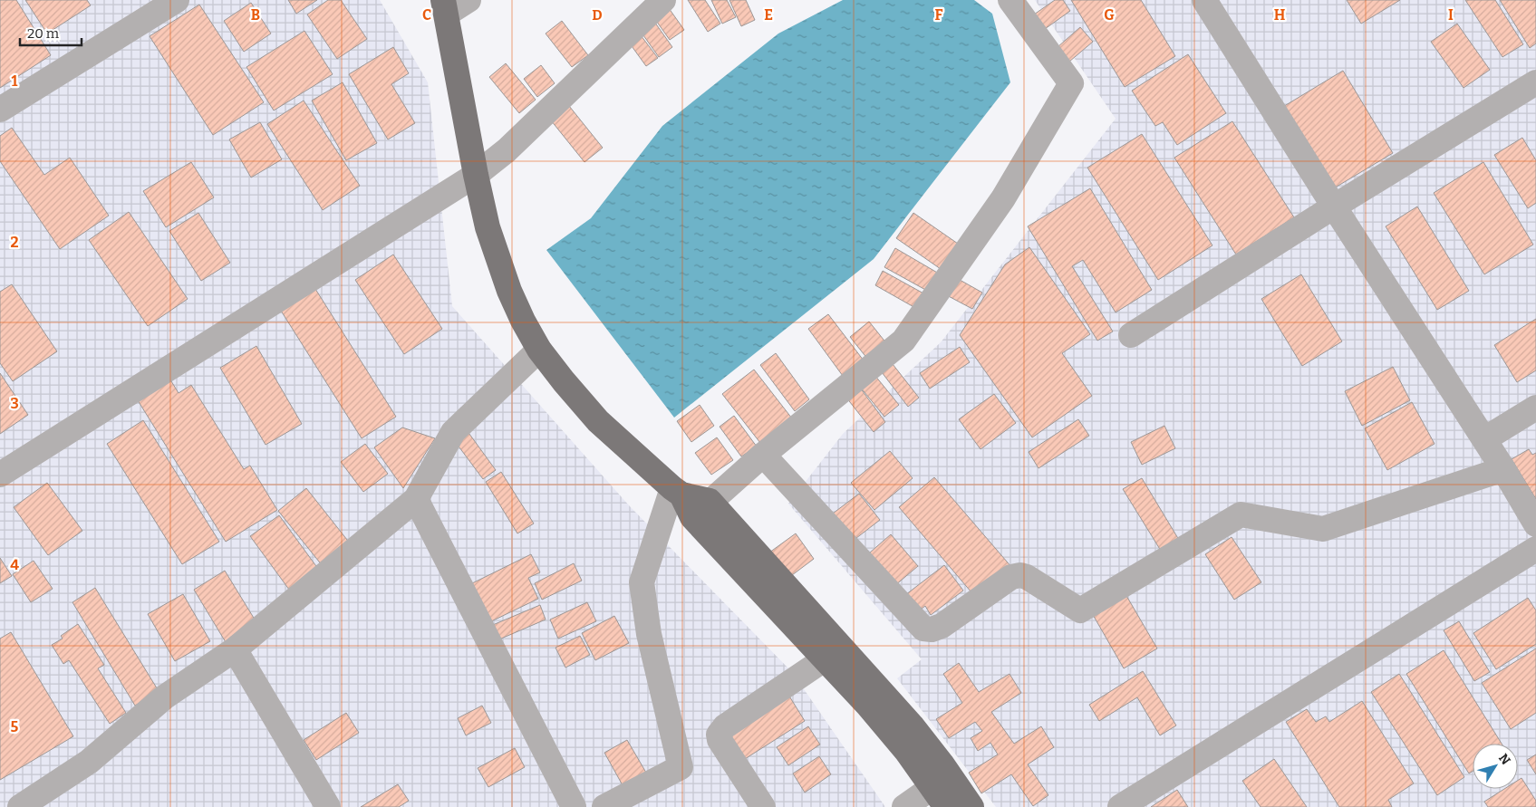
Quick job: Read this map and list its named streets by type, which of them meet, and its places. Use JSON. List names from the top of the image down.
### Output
{
  "scale_bar": "20 m",
  "north": "top right",
  "grid": {
    "columns": [
      "B",
      "C",
      "D",
      "E",
      "F",
      "G",
      "H",
      "I"
    ],
    "rows": [
      "1",
      "2",
      "3",
      "4",
      "5"
    ]
  }
}
